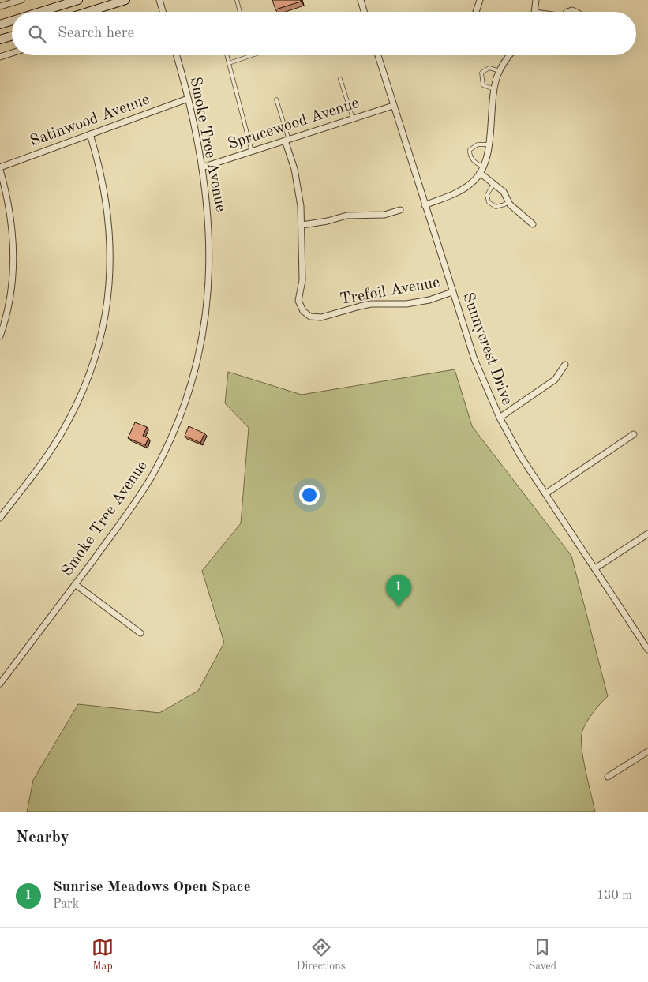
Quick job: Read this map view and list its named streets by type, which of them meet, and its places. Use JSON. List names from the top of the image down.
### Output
{
  "streets": {
    "street": [
      "Satinwood Avenue",
      "Sprucewood Avenue",
      "Smoke Tree Avenue",
      "Trefoil Avenue",
      "Sunnycrest Drive"
    ]
  },
  "crossings": [
    ["Satinwood Avenue", "Smoke Tree Avenue"],
    ["Sprucewood Avenue", "Smoke Tree Avenue"],
    ["Sprucewood Avenue", "Sunnycrest Drive"],
    ["Trefoil Avenue", "Sunnycrest Drive"]
  ],
  "page": {
    "search": "Search here",
    "pins": "1",
    "heading": "Nearby",
    "list": [
      {
        "mark": "1",
        "name": "Sunrise Meadows Open Space",
        "note": "Park",
        "value": "130 m"
      }
    ],
    "nav": ["Map", "Directions", "Saved"]
  }
}
